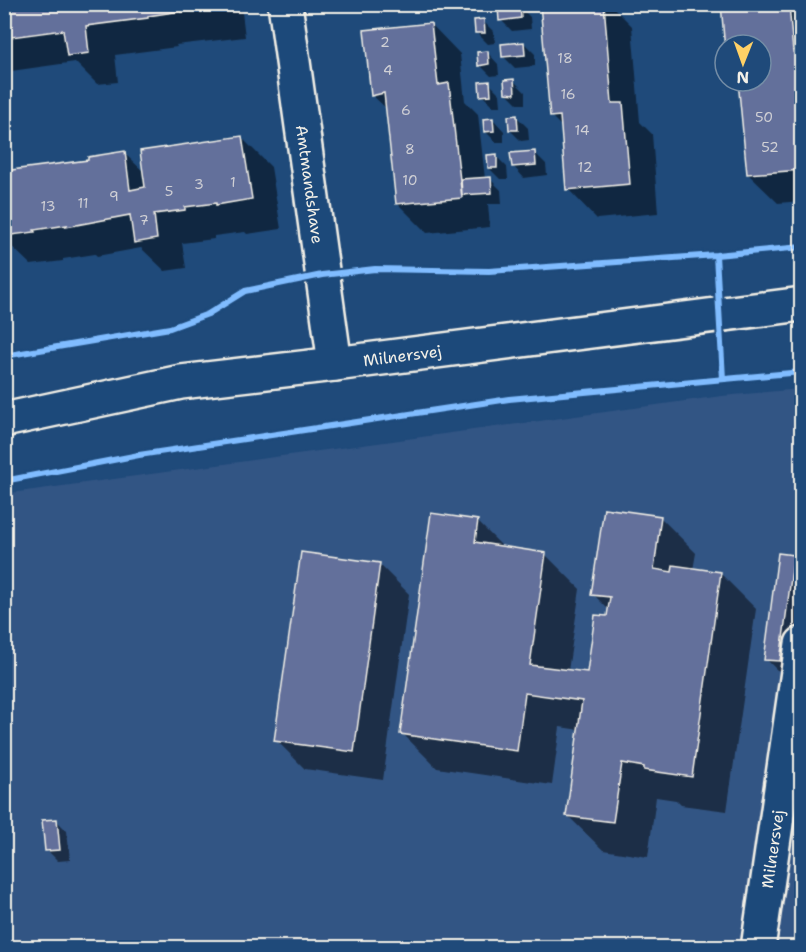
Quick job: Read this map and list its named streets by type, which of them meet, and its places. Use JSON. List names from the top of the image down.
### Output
{
  "streets": {
    "street": ["Amtmandshave", "Milnersvej"]
  },
  "crossings": [
    ["Amtmandshave", "Milnersvej"]
  ],
  "house_numbers": [
    "2",
    "18",
    "4",
    "16",
    "6",
    "50",
    "14",
    "52",
    "8",
    "12",
    "10",
    "1",
    "3",
    "5",
    "9",
    "11",
    "13",
    "7"
  ],
  "north": "bottom"
}
